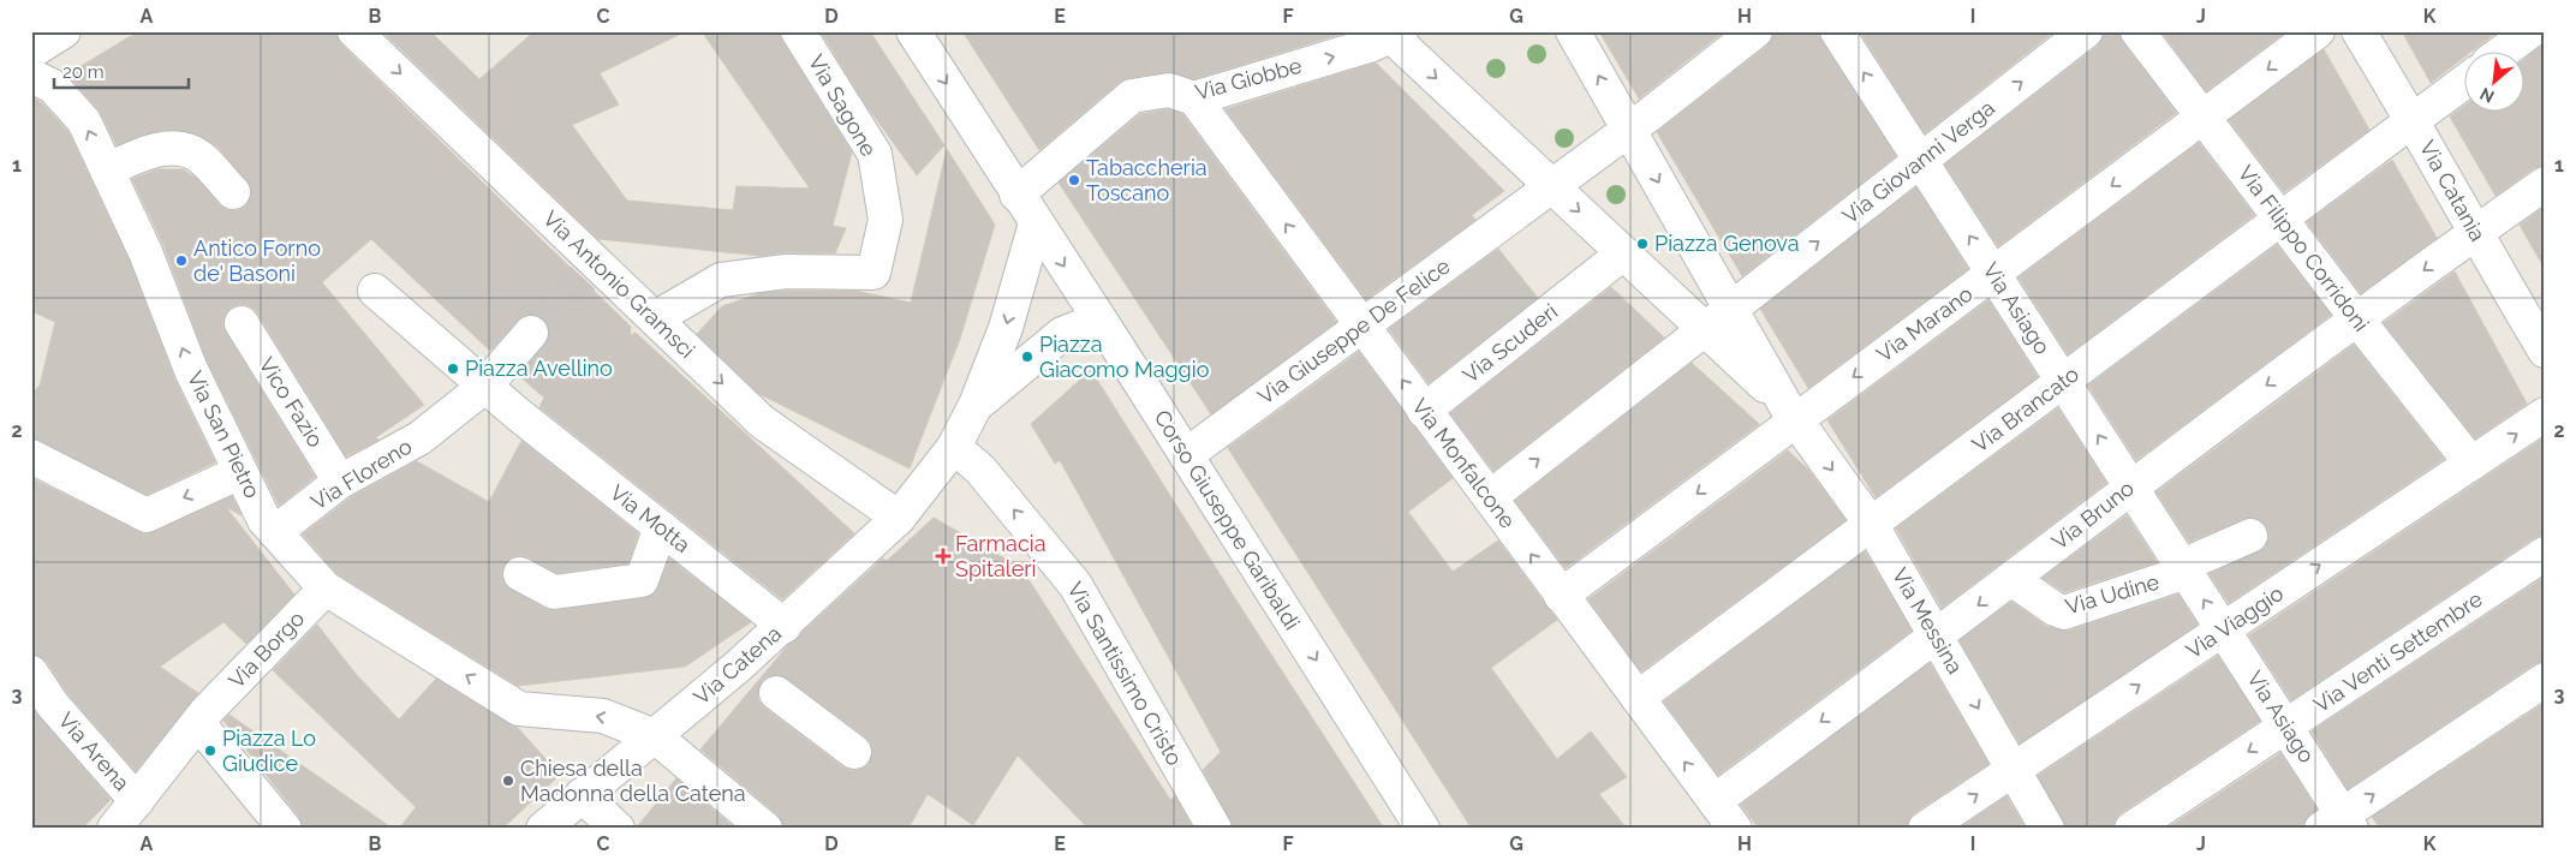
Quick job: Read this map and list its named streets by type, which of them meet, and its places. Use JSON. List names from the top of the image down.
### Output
{
  "streets": {
    "street": [
      "Via Giobbe",
      "Via Sagone",
      "Via Giovanni Verga",
      "Via Catania",
      "Via Filippo Corridoni",
      "Via Antonio Gramsci",
      "Via Asiago",
      "Via Marano",
      "Via Giuseppe De Felice",
      "Via Scuderi",
      "Vico Fazio",
      "Via Brancato",
      "Via San Pietro",
      "Via Monfalcone",
      "Via Floreno",
      "Via Bruno",
      "Via Motta",
      "Corso Giuseppe Garibaldi",
      "Via Udine",
      "Via Messina",
      "Via Viaggio",
      "Via Borgo",
      "Via Venti Settembre",
      "Via Catena",
      "Via Santissimo Cristo",
      "Via Arena"
    ]
  },
  "crossings": [
    ["Via Giobbe", "Via Monfalcone"],
    ["Via Giobbe", "Corso Giuseppe Garibaldi"],
    ["Via Sagone", "Via Antonio Gramsci"],
    ["Via Giovanni Verga", "Via Asiago"],
    ["Via Giovanni Verga", "Via Monfalcone"],
    ["Via Catania", "Via Brancato"],
    ["Via Catania", "Via Bruno"],
    ["Via Filippo Corridoni", "Via Marano"],
    ["Via Filippo Corridoni", "Via Brancato"],
    ["Via Filippo Corridoni", "Via Bruno"],
    ["Via Filippo Corridoni", "Via Viaggio"],
    ["Via Antonio Gramsci", "Via Catena"],
    ["Via Asiago", "Via Marano"],
    ["Via Asiago", "Via Brancato"],
    ["Via Asiago", "Via Bruno"],
    ["Via Asiago", "Via Udine"],
    ["Via Asiago", "Via Viaggio"],
    ["Via Asiago", "Via Venti Settembre"],
    ["Via Marano", "Via Monfalcone"],
    ["Via Marano", "Via Messina"],
    ["Via Giuseppe De Felice", "Via Monfalcone"],
    ["Via Giuseppe De Felice", "Corso Giuseppe Garibaldi"],
    ["Via Scuderi", "Via Monfalcone"],
    ["Vico Fazio", "Via Floreno"],
    ["Via Brancato", "Via Monfalcone"],
    ["Via Brancato", "Via Messina"],
    ["Via San Pietro", "Via Floreno"],
    ["Via San Pietro", "Via Borgo"],
    ["Via San Pietro", "Via Catena"],
    ["Via Monfalcone", "Via Bruno"],
    ["Via Floreno", "Via Motta"],
    ["Via Bruno", "Via Udine"],
    ["Via Bruno", "Via Messina"],
    ["Via Motta", "Via Catena"],
    ["Corso Giuseppe Garibaldi", "Via Catena"],
    ["Via Messina", "Via Viaggio"],
    ["Via Borgo", "Via Arena"],
    ["Via Catena", "Via Santissimo Cristo"]
  ],
  "one_way": [
    "Via Giobbe",
    "Via Giovanni Verga",
    "Via Antonio Gramsci",
    "Via Marano",
    "Via San Pietro",
    "Via Bruno",
    "Corso Giuseppe Garibaldi",
    "Via Messina",
    "Via Venti Settembre",
    "Via Santissimo Cristo"
  ],
  "places": {
    "other": [
      "Tabaccheria Toscano",
      "Piazza Genova",
      "Antico Forno de' Basoni",
      "Piazza Giacomo Maggio",
      "Piazza Avellino",
      "Piazza Lo Giudice",
      "Chiesa della Madonna della Catena"
    ],
    "health": ["Farmacia Spitaleri"]
  },
  "scale_bar": "20 m",
  "north": "bottom left",
  "grid": {
    "columns": [
      "A",
      "B",
      "C",
      "D",
      "E",
      "F",
      "G",
      "H",
      "I",
      "J",
      "K"
    ],
    "rows": ["1", "2", "3"]
  }
}
